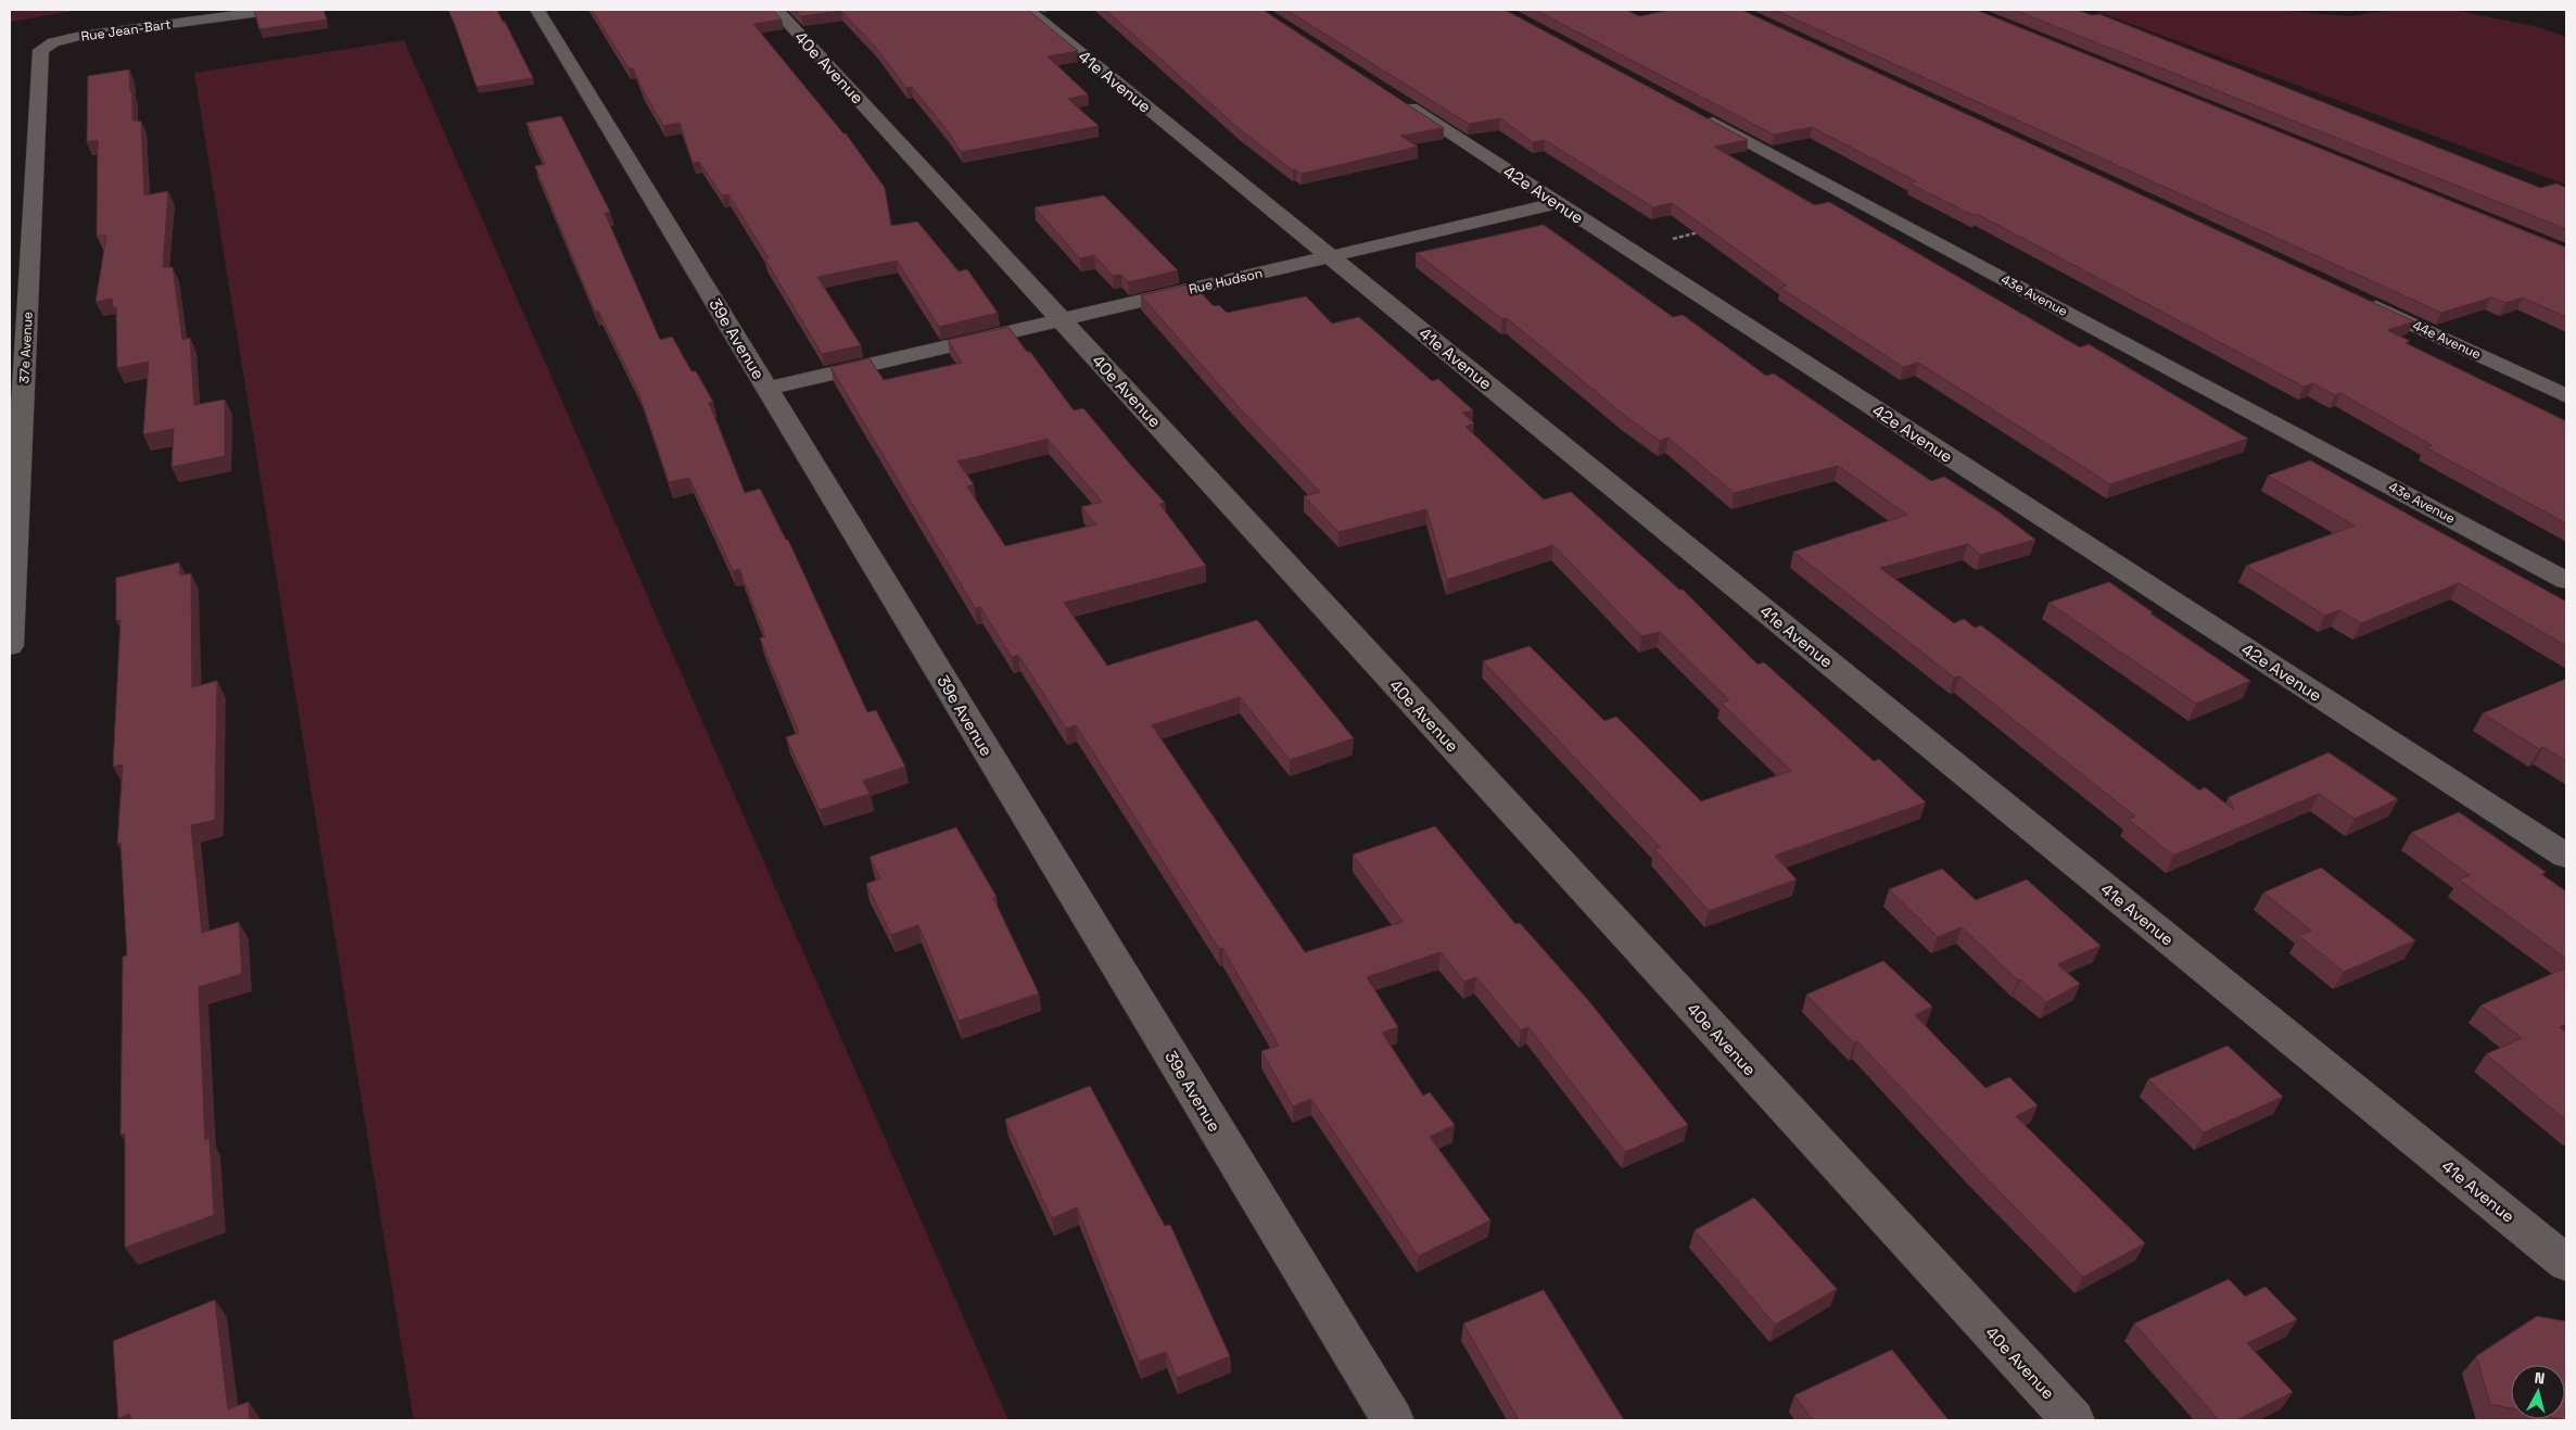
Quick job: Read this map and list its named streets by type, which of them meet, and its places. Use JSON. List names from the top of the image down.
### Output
{
  "streets": {
    "street": [
      "Rue Jean-Bart",
      "40e Avenue",
      "41e Avenue",
      "42e Avenue",
      "Rue Hudson",
      "43e Avenue",
      "39e Avenue",
      "44e Avenue",
      "37e Avenue"
    ]
  },
  "crossings": [
    ["Rue Jean-Bart", "37e Avenue"],
    ["40e Avenue", "Rue Hudson"],
    ["41e Avenue", "Rue Hudson"],
    ["42e Avenue", "Rue Hudson"],
    ["Rue Hudson", "39e Avenue"]
  ],
  "north": "top"
}
